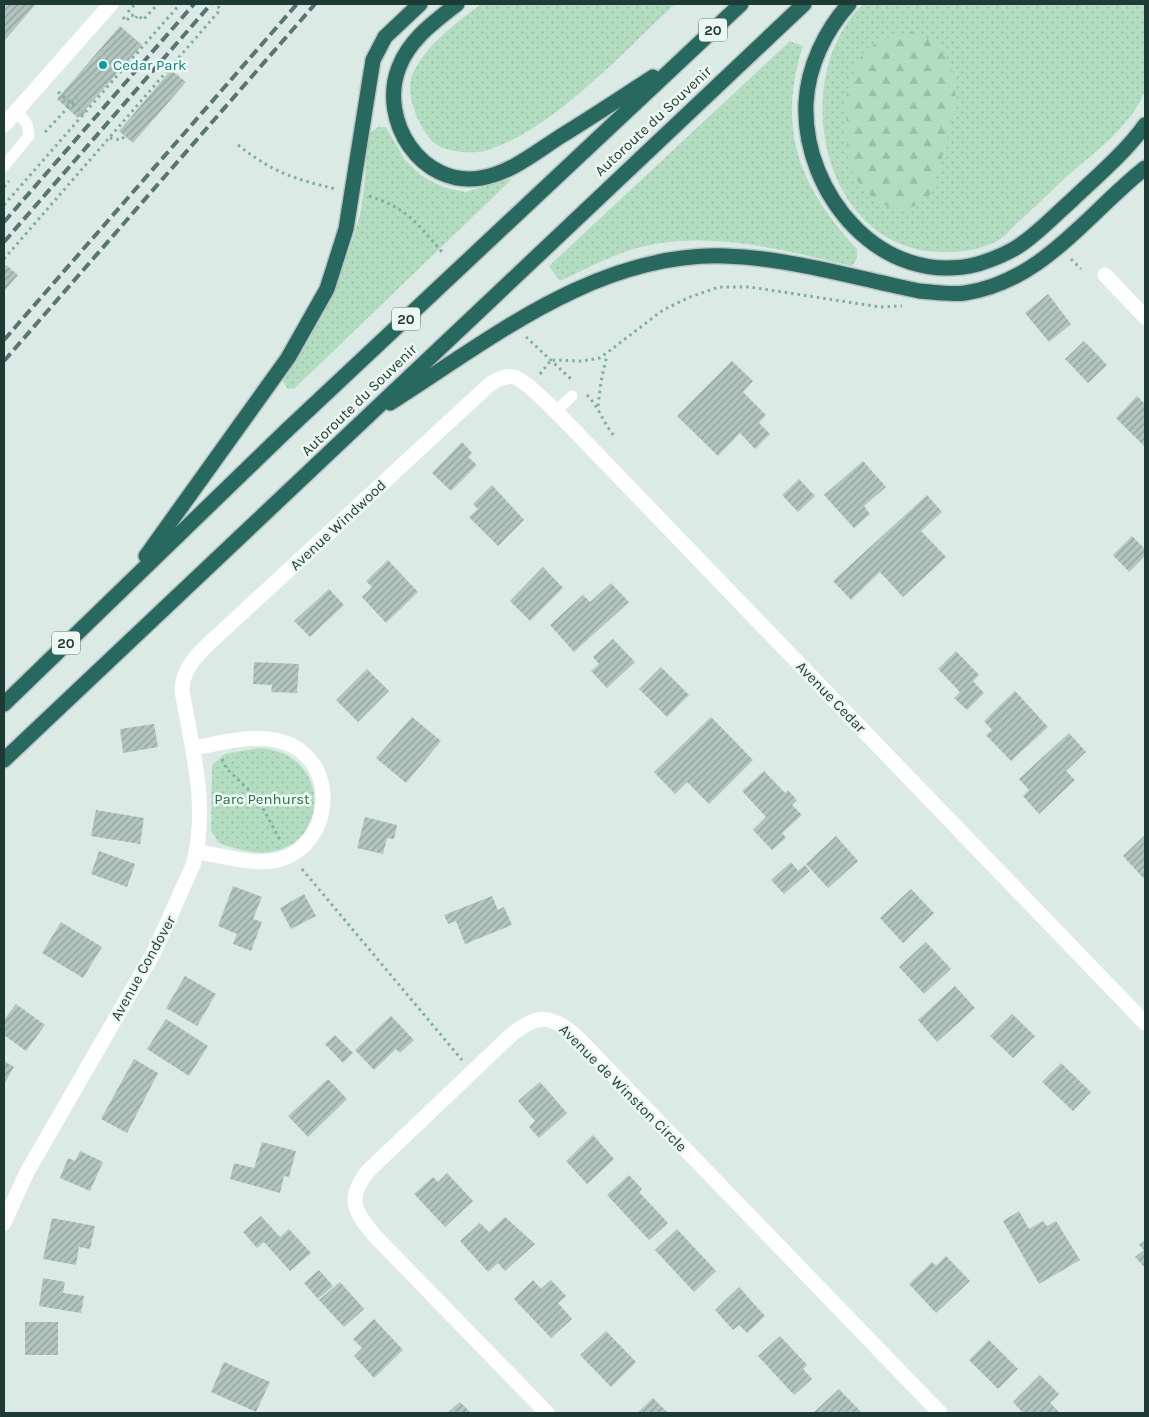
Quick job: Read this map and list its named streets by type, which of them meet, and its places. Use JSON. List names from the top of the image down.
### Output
{
  "streets": {
    "highway": ["20", "Autoroute du Souvenir"],
    "street": [
      "Avenue Windwood",
      "Avenue Cedar",
      "Avenue Condover",
      "Avenue de Winston Circle"
    ]
  },
  "crossings": [
    ["Avenue Windwood", "Avenue Cedar"],
    ["Avenue Windwood", "Avenue Condover"]
  ],
  "parks": ["Parc Penhurst"],
  "places": ["Cedar Park"]
}
